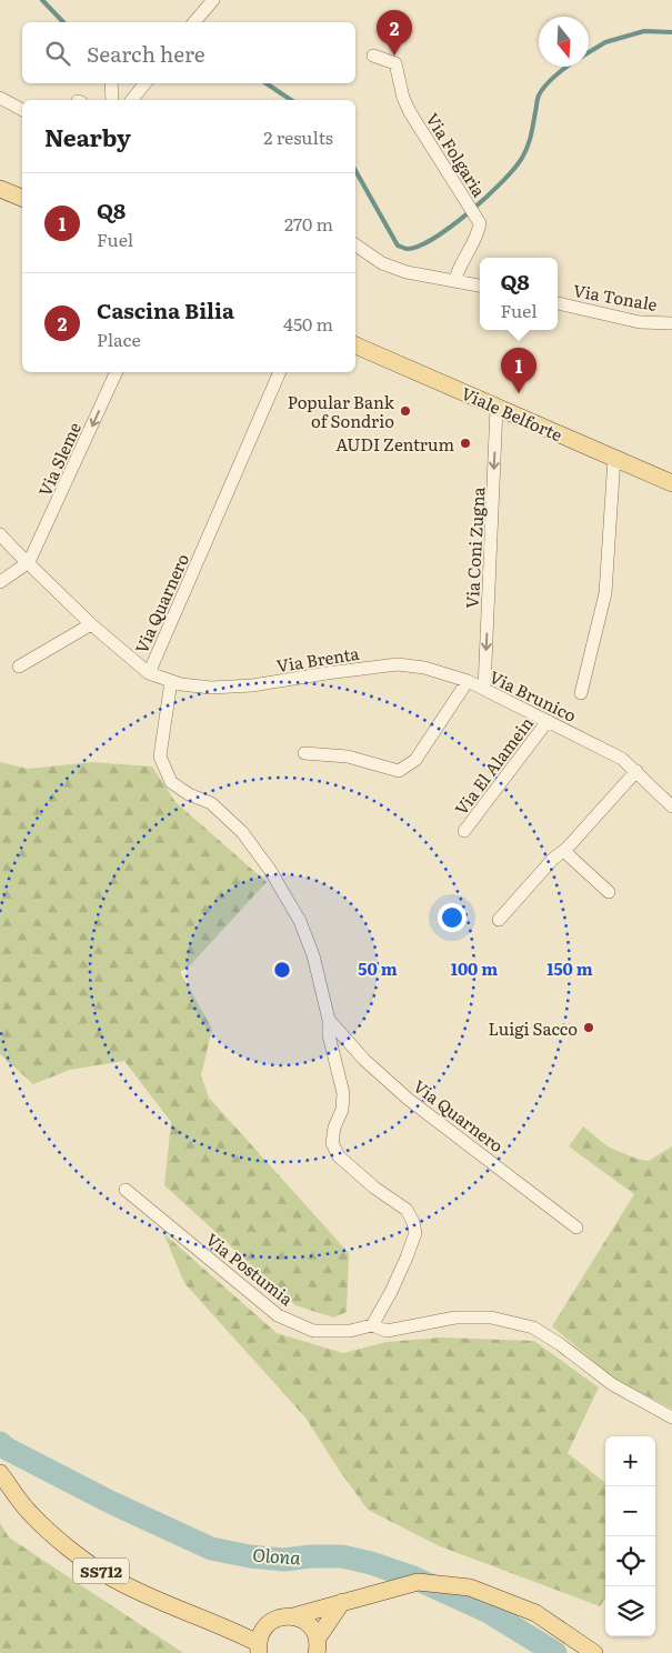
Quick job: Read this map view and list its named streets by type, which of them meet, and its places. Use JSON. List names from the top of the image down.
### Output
{
  "streets": {
    "main road": ["Viale Belforte", "SS712"],
    "street": [
      "Via Folgaria",
      "Via Tonale",
      "Via Sleme",
      "Via Coni Zugna",
      "Via Quarnero",
      "Via Brenta",
      "Via Brunico",
      "Via El Alamein",
      "Via Postumia"
    ]
  },
  "crossings": [
    ["Viale Belforte", "Via Coni Zugna"],
    ["Via Coni Zugna", "Via Brunico"],
    ["Via Quarnero", "Via Brenta"],
    ["Via Quarnero", "Via Postumia"],
    ["Via Brenta", "Via Brunico"],
    ["Via Brunico", "Via El Alamein"]
  ],
  "one_way": ["Via Sleme", "Via Coni Zugna"],
  "water": ["Olona"],
  "places": ["Popular Bank of Sondrio", "AUDI Zentrum", "Luigi Sacco"],
  "north": "bottom",
  "page": {
    "pins": ["2", "1"],
    "search": "Search here",
    "heading": ["Nearby", "2 results"],
    "list": [
      {
        "mark": "1",
        "name": "Q8",
        "note": "Fuel",
        "value": "270 m"
      },
      {
        "mark": "2",
        "name": "Cascina Bilia",
        "note": "Place",
        "value": "450 m"
      }
    ],
    "popup": ["Q8", "Fuel"],
    "map_buttons": ["+", "−"]
  },
  "rings": ["50 m", "100 m", "150 m"]
}
